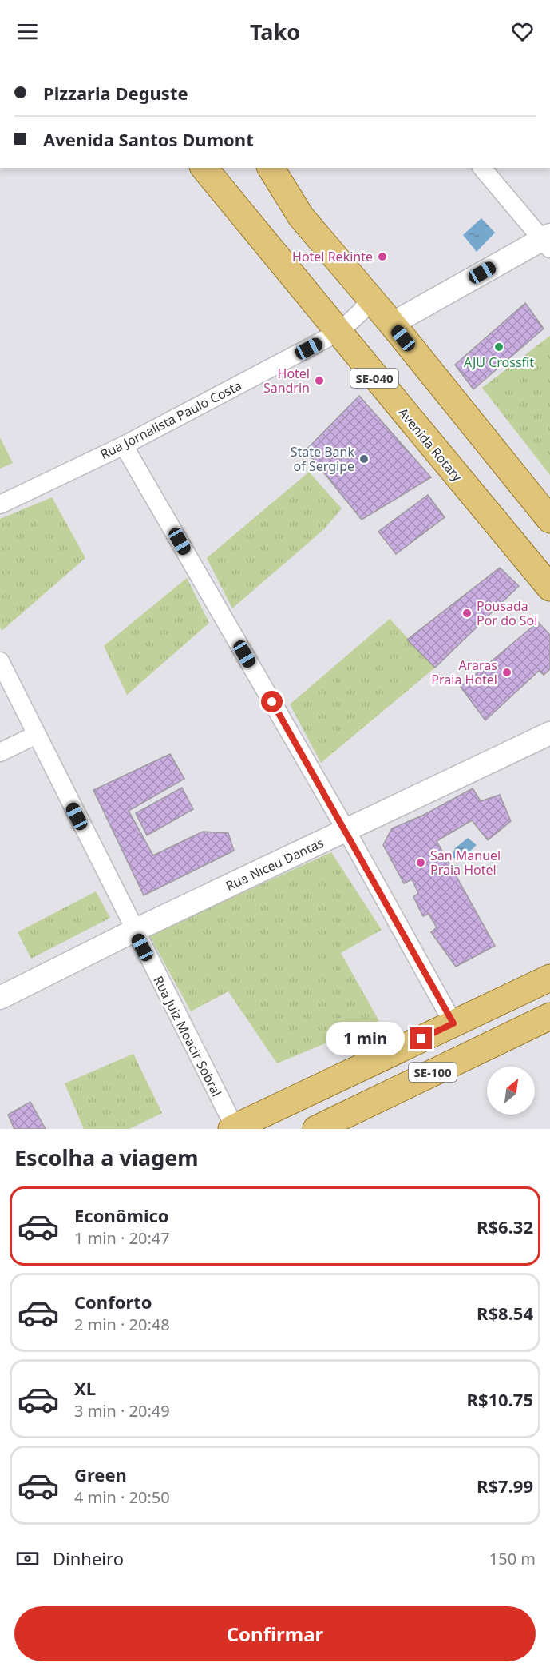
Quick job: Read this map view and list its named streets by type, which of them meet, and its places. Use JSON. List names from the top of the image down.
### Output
{
  "streets": {
    "main road": ["SE-040", "Avenida Rotary", "SE-100"],
    "street": ["Rua Jornalista Paulo Costa", "Rua Niceu Dantas", "Rua Juiz Moacir Sobral"]
  },
  "crossings": [
    ["Rua Jornalista Paulo Costa", "Avenida Rotary"],
    ["Rua Niceu Dantas", "Rua Juiz Moacir Sobral"],
    ["Rua Juiz Moacir Sobral", "SE-100"]
  ],
  "places": [
    "Hotel Rekinte",
    "AJU Crossfit",
    "Hotel Sandrin",
    "State Bank of Sergipe",
    "Pousada Por do Sol",
    "Araras Praia Hotel",
    "San Manuel Praia Hotel"
  ],
  "north": "top right",
  "page": {
    "header": "Tako",
    "banner": ["Pizzaria Deguste", "Avenida Santos Dumont"],
    "bubble": "1 min",
    "heading": "Escolha a viagem",
    "list": [
      {
        "name": "Econômico",
        "note": "1 min · 20:47",
        "value": "R$6.32"
      },
      {
        "name": "Conforto",
        "note": "2 min · 20:48",
        "value": "R$8.54"
      },
      {
        "name": "XL",
        "note": "3 min · 20:49",
        "value": "R$10.75"
      },
      {
        "name": "Green",
        "note": "4 min · 20:50",
        "value": "R$7.99"
      }
    ],
    "pay": ["Dinheiro", "150 m"],
    "buttons": "Confirmar"
  }
}
